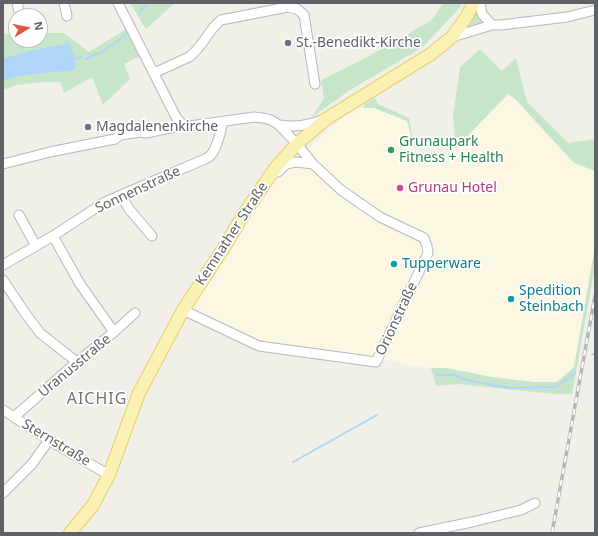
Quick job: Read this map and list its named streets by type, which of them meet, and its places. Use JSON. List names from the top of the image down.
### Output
{
  "streets": {
    "main road": ["Kemnather Straße"],
    "street": [
      "Sonnenstraße",
      "Orionstraße",
      "Uranusstraße",
      "Sternstraße"
    ]
  },
  "crossings": [
    ["Kemnather Straße", "Orionstraße"],
    ["Kemnather Straße", "Sternstraße"],
    ["Uranusstraße", "Sternstraße"]
  ],
  "districts": ["AICHIG"],
  "places": [
    "St.-Benedikt-Kirche",
    "Magdalenenkirche",
    "Grunaupark Fitness + Health",
    "Grunau Hotel",
    "Tupperware",
    "Spedition Steinbach"
  ],
  "north": "right"
}
